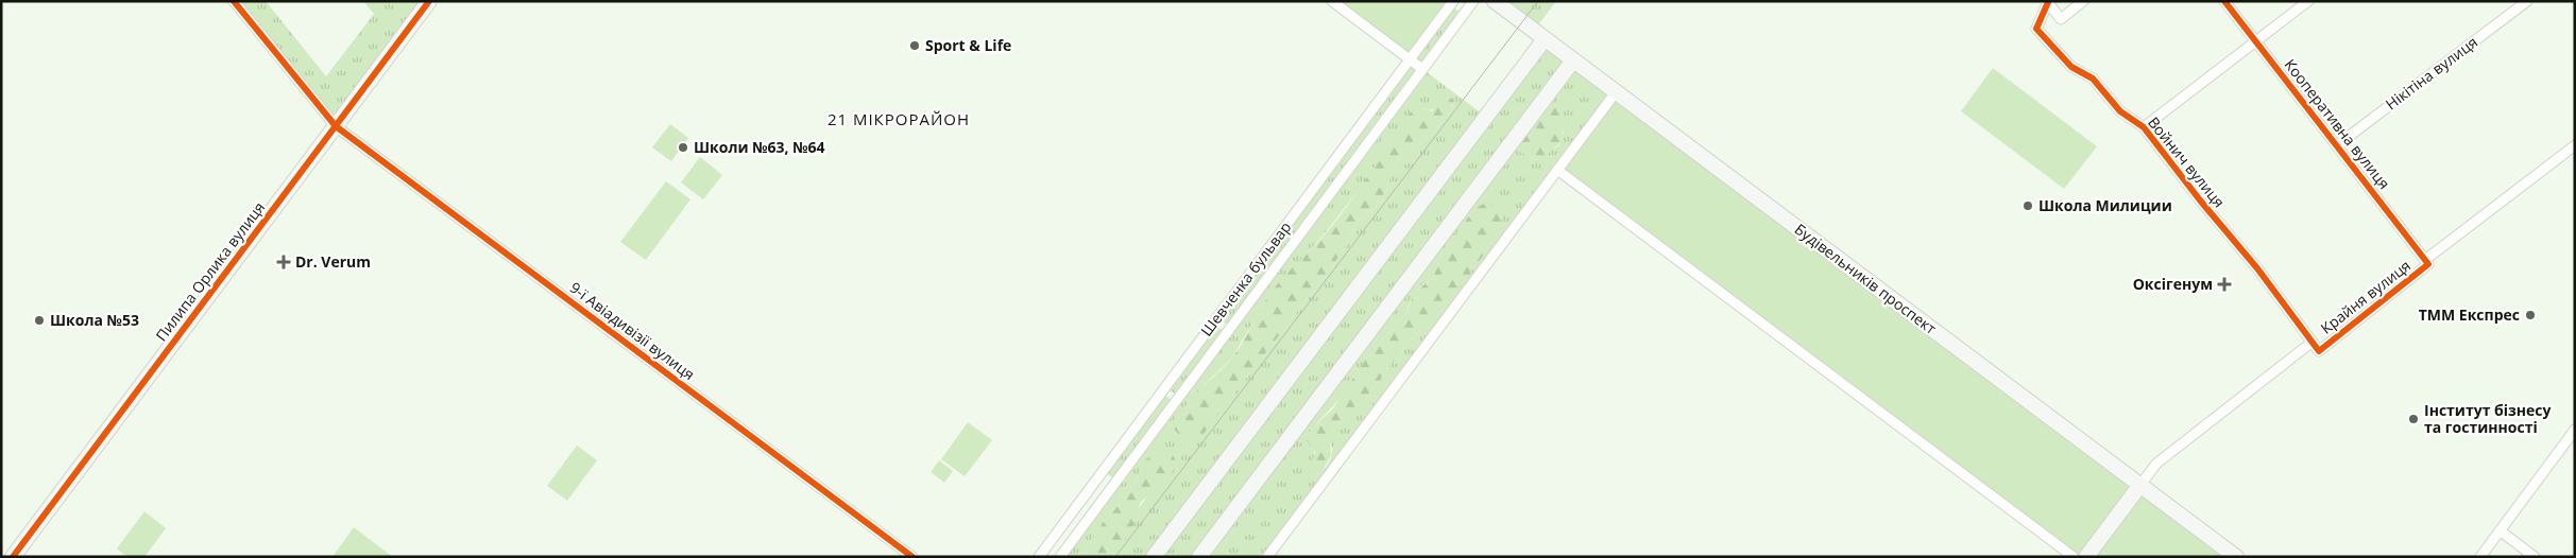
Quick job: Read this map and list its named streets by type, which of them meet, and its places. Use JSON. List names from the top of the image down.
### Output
{
  "streets": {
    "main road": ["Пилипа Орлика вулиця", "Будівельників проспект"],
    "street": [
      "Нікітіна вулиця",
      "Кооперативна вулиця",
      "Войнич вулиця",
      "Шевченка бульвар",
      "Крайня вулиця",
      "9-ї Авіадивізії вулиця"
    ]
  },
  "crossings": [
    ["Нікітіна вулиця", "Кооперативна вулиця"],
    ["Кооперативна вулиця", "Крайня вулиця"],
    ["Войнич вулиця", "Крайня вулиця"],
    ["Пилипа Орлика вулиця", "9-ї Авіадивізії вулиця"],
    ["Будівельників проспект", "Крайня вулиця"]
  ],
  "districts": ["21 МІКРОРАЙОН"],
  "places": {
    "other": [
      "Sport & Life",
      "Школи №63, №64",
      "Школа Милиции",
      "ТММ Експрес",
      "Школа №53",
      "Інститут бізнесу та гостинності"
    ],
    "health": ["Dr. Verum", "Оксігенум"]
  }
}
